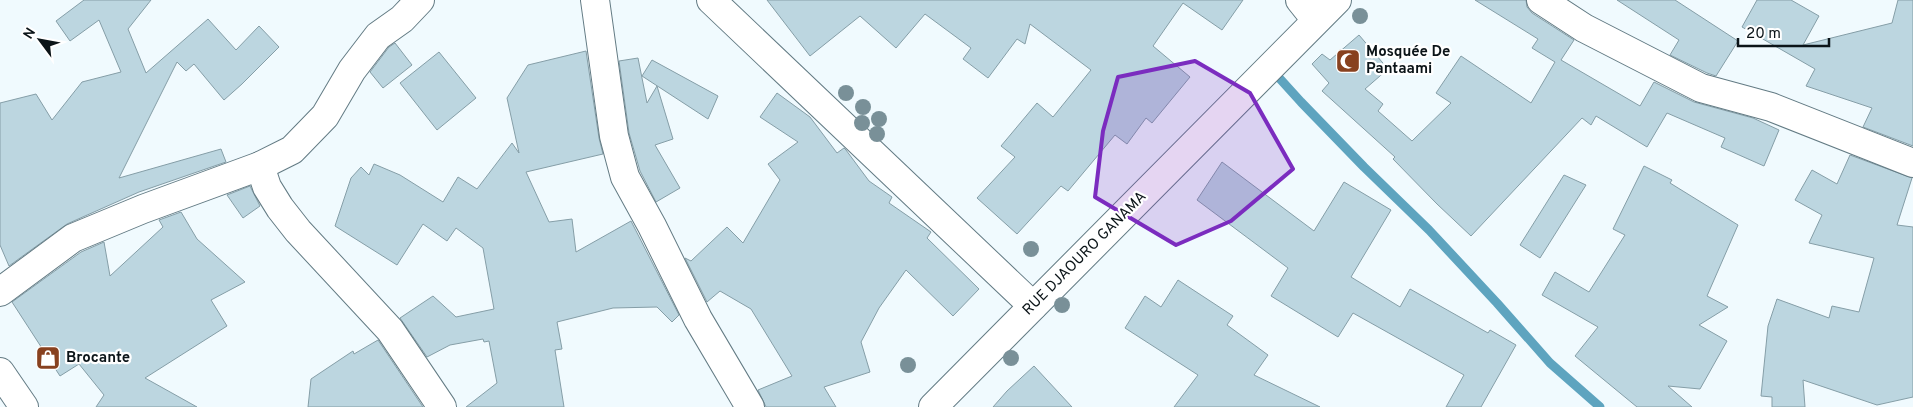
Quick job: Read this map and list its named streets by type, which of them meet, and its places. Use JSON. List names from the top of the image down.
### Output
{
  "streets": {
    "street": ["RUE DJAOURO GANAMA"]
  },
  "places": {
    "mosque": ["Mosquée De Pantaami"],
    "shop": ["Brocante"]
  },
  "scale_bar": "20 m",
  "north": "top left"
}
